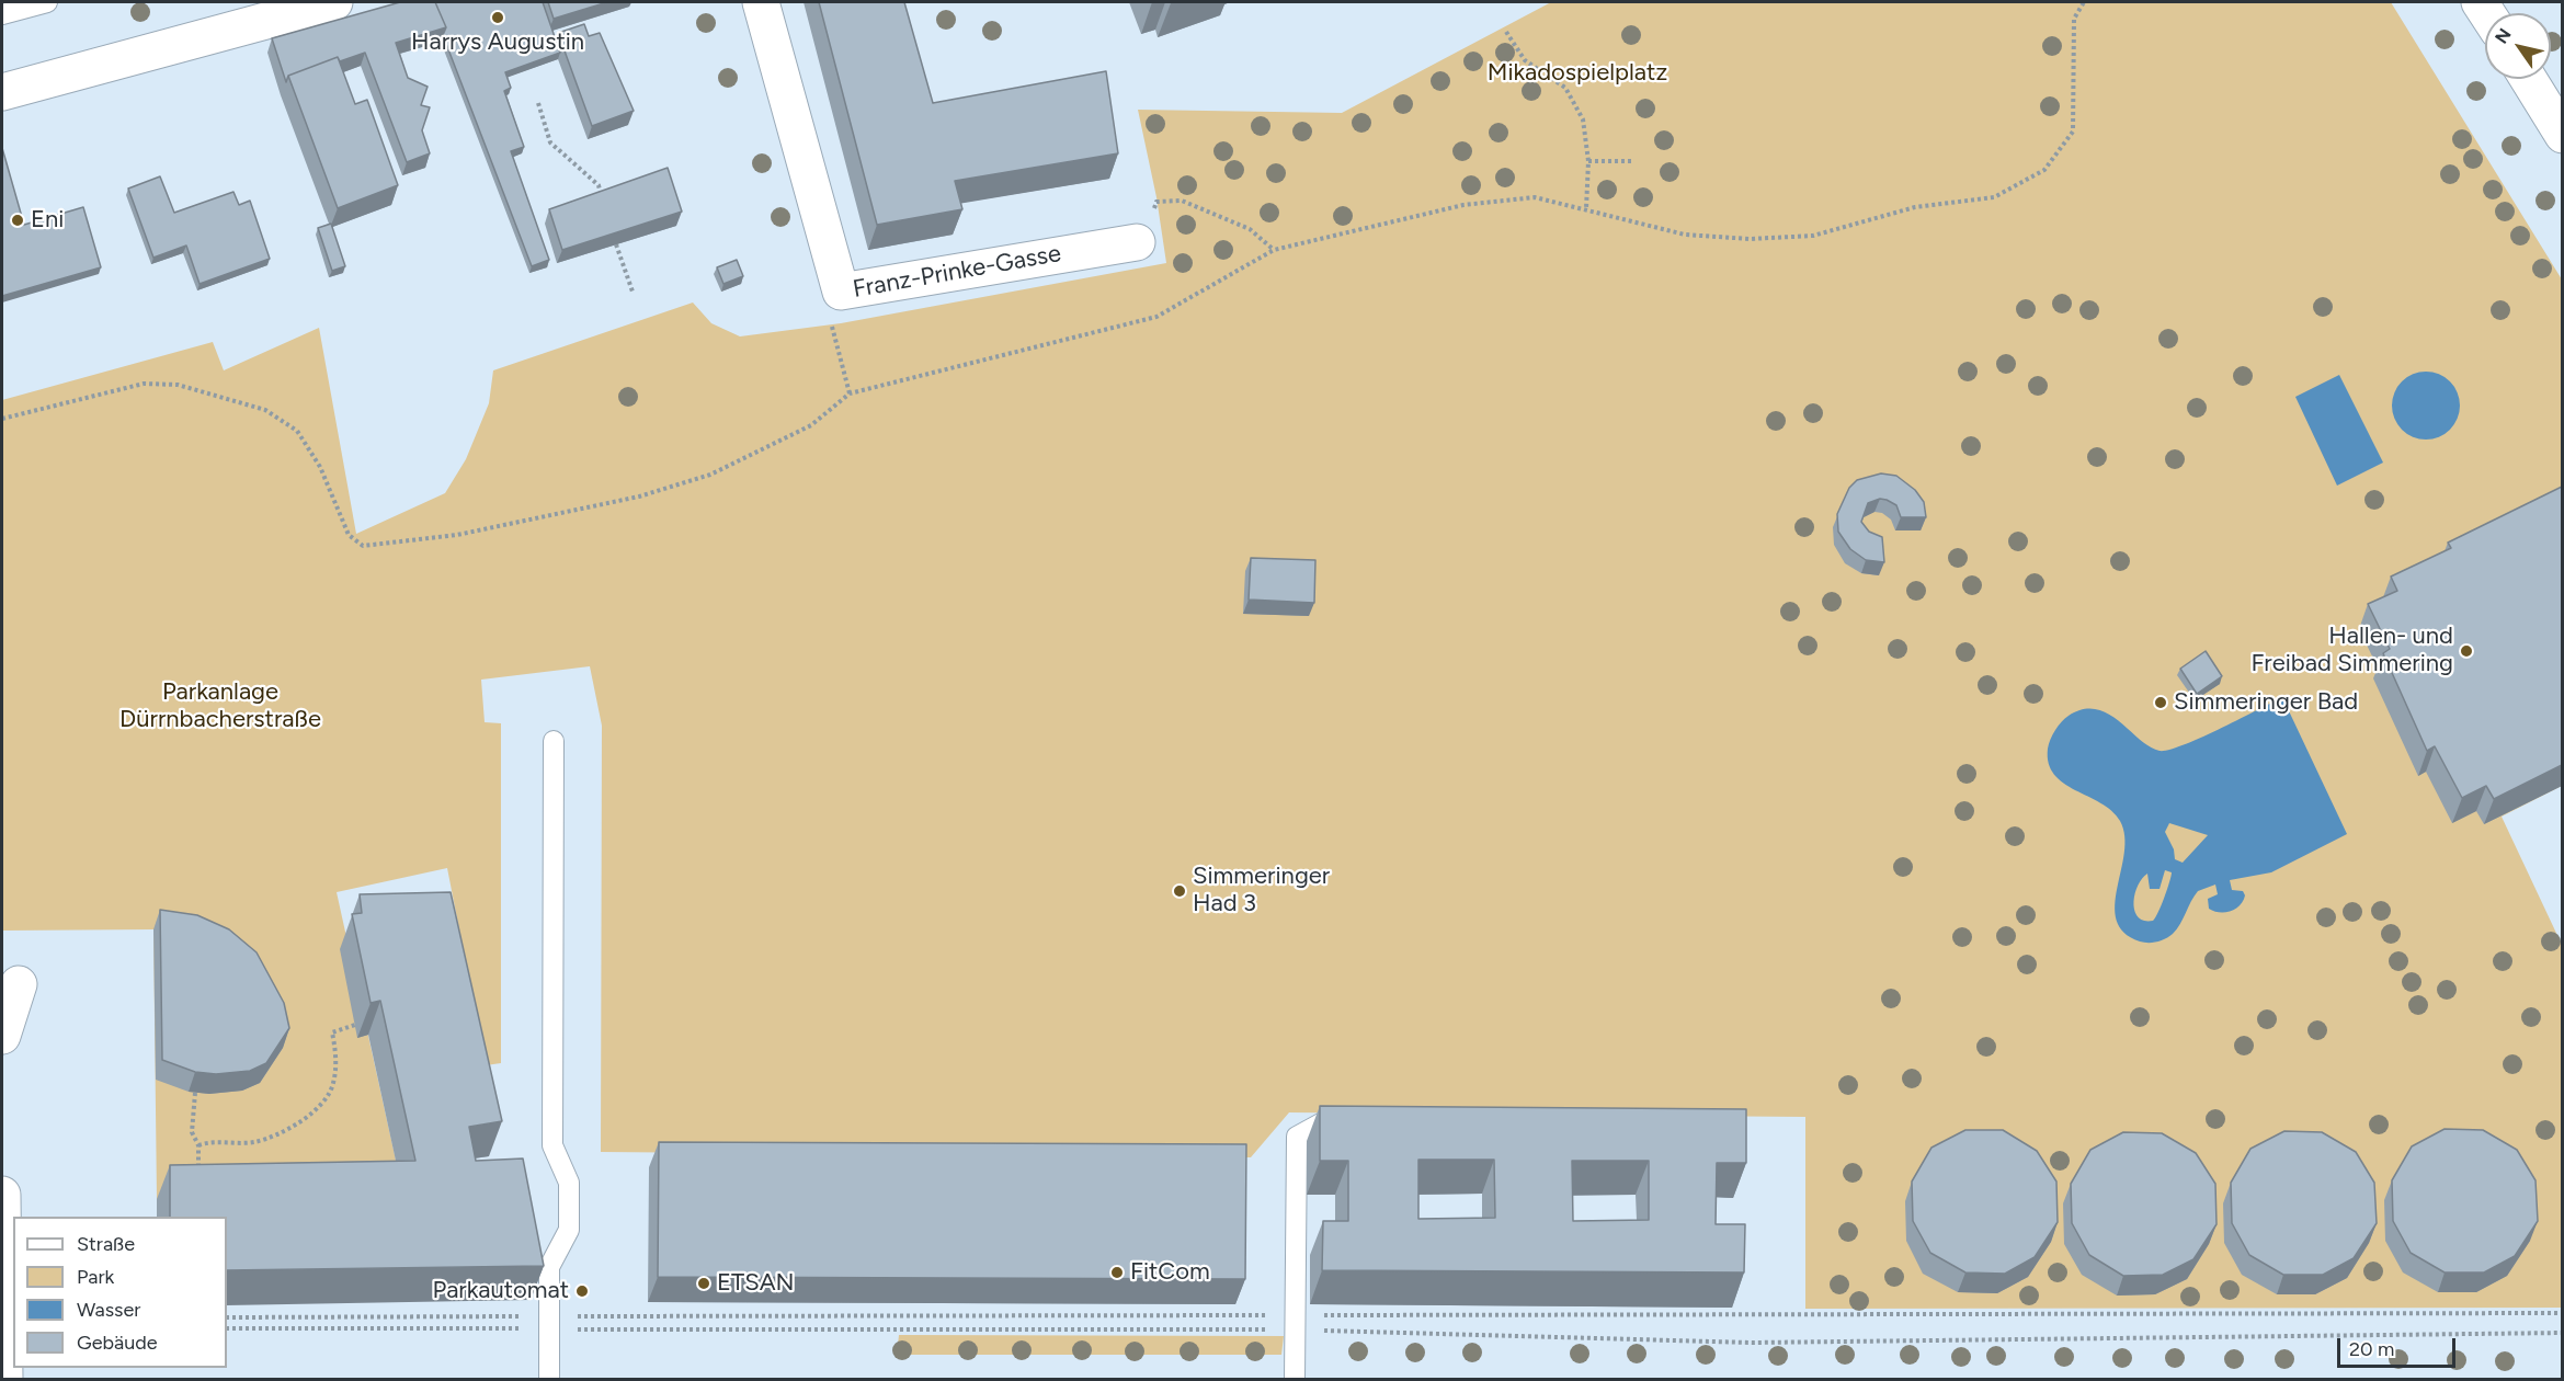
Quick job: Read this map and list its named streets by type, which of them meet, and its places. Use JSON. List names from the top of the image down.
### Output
{
  "streets": {
    "street": ["Franz-Prinke-Gasse"]
  },
  "parks": ["Mikadospielplatz", "Parkanlage Dürrnbacherstraße"],
  "places": [
    "Harrys Augustin",
    "Eni",
    "Hallen- und Freibad Simmering",
    "Simmeringer Bad",
    "Simmeringer Had 3",
    "FitCom",
    "ETSAN",
    "Parkautomat"
  ],
  "legend": [
    "Straße",
    "Park",
    "Wasser",
    "Gebäude"
  ],
  "scale_bar": "20 m",
  "north": "top left"
}
